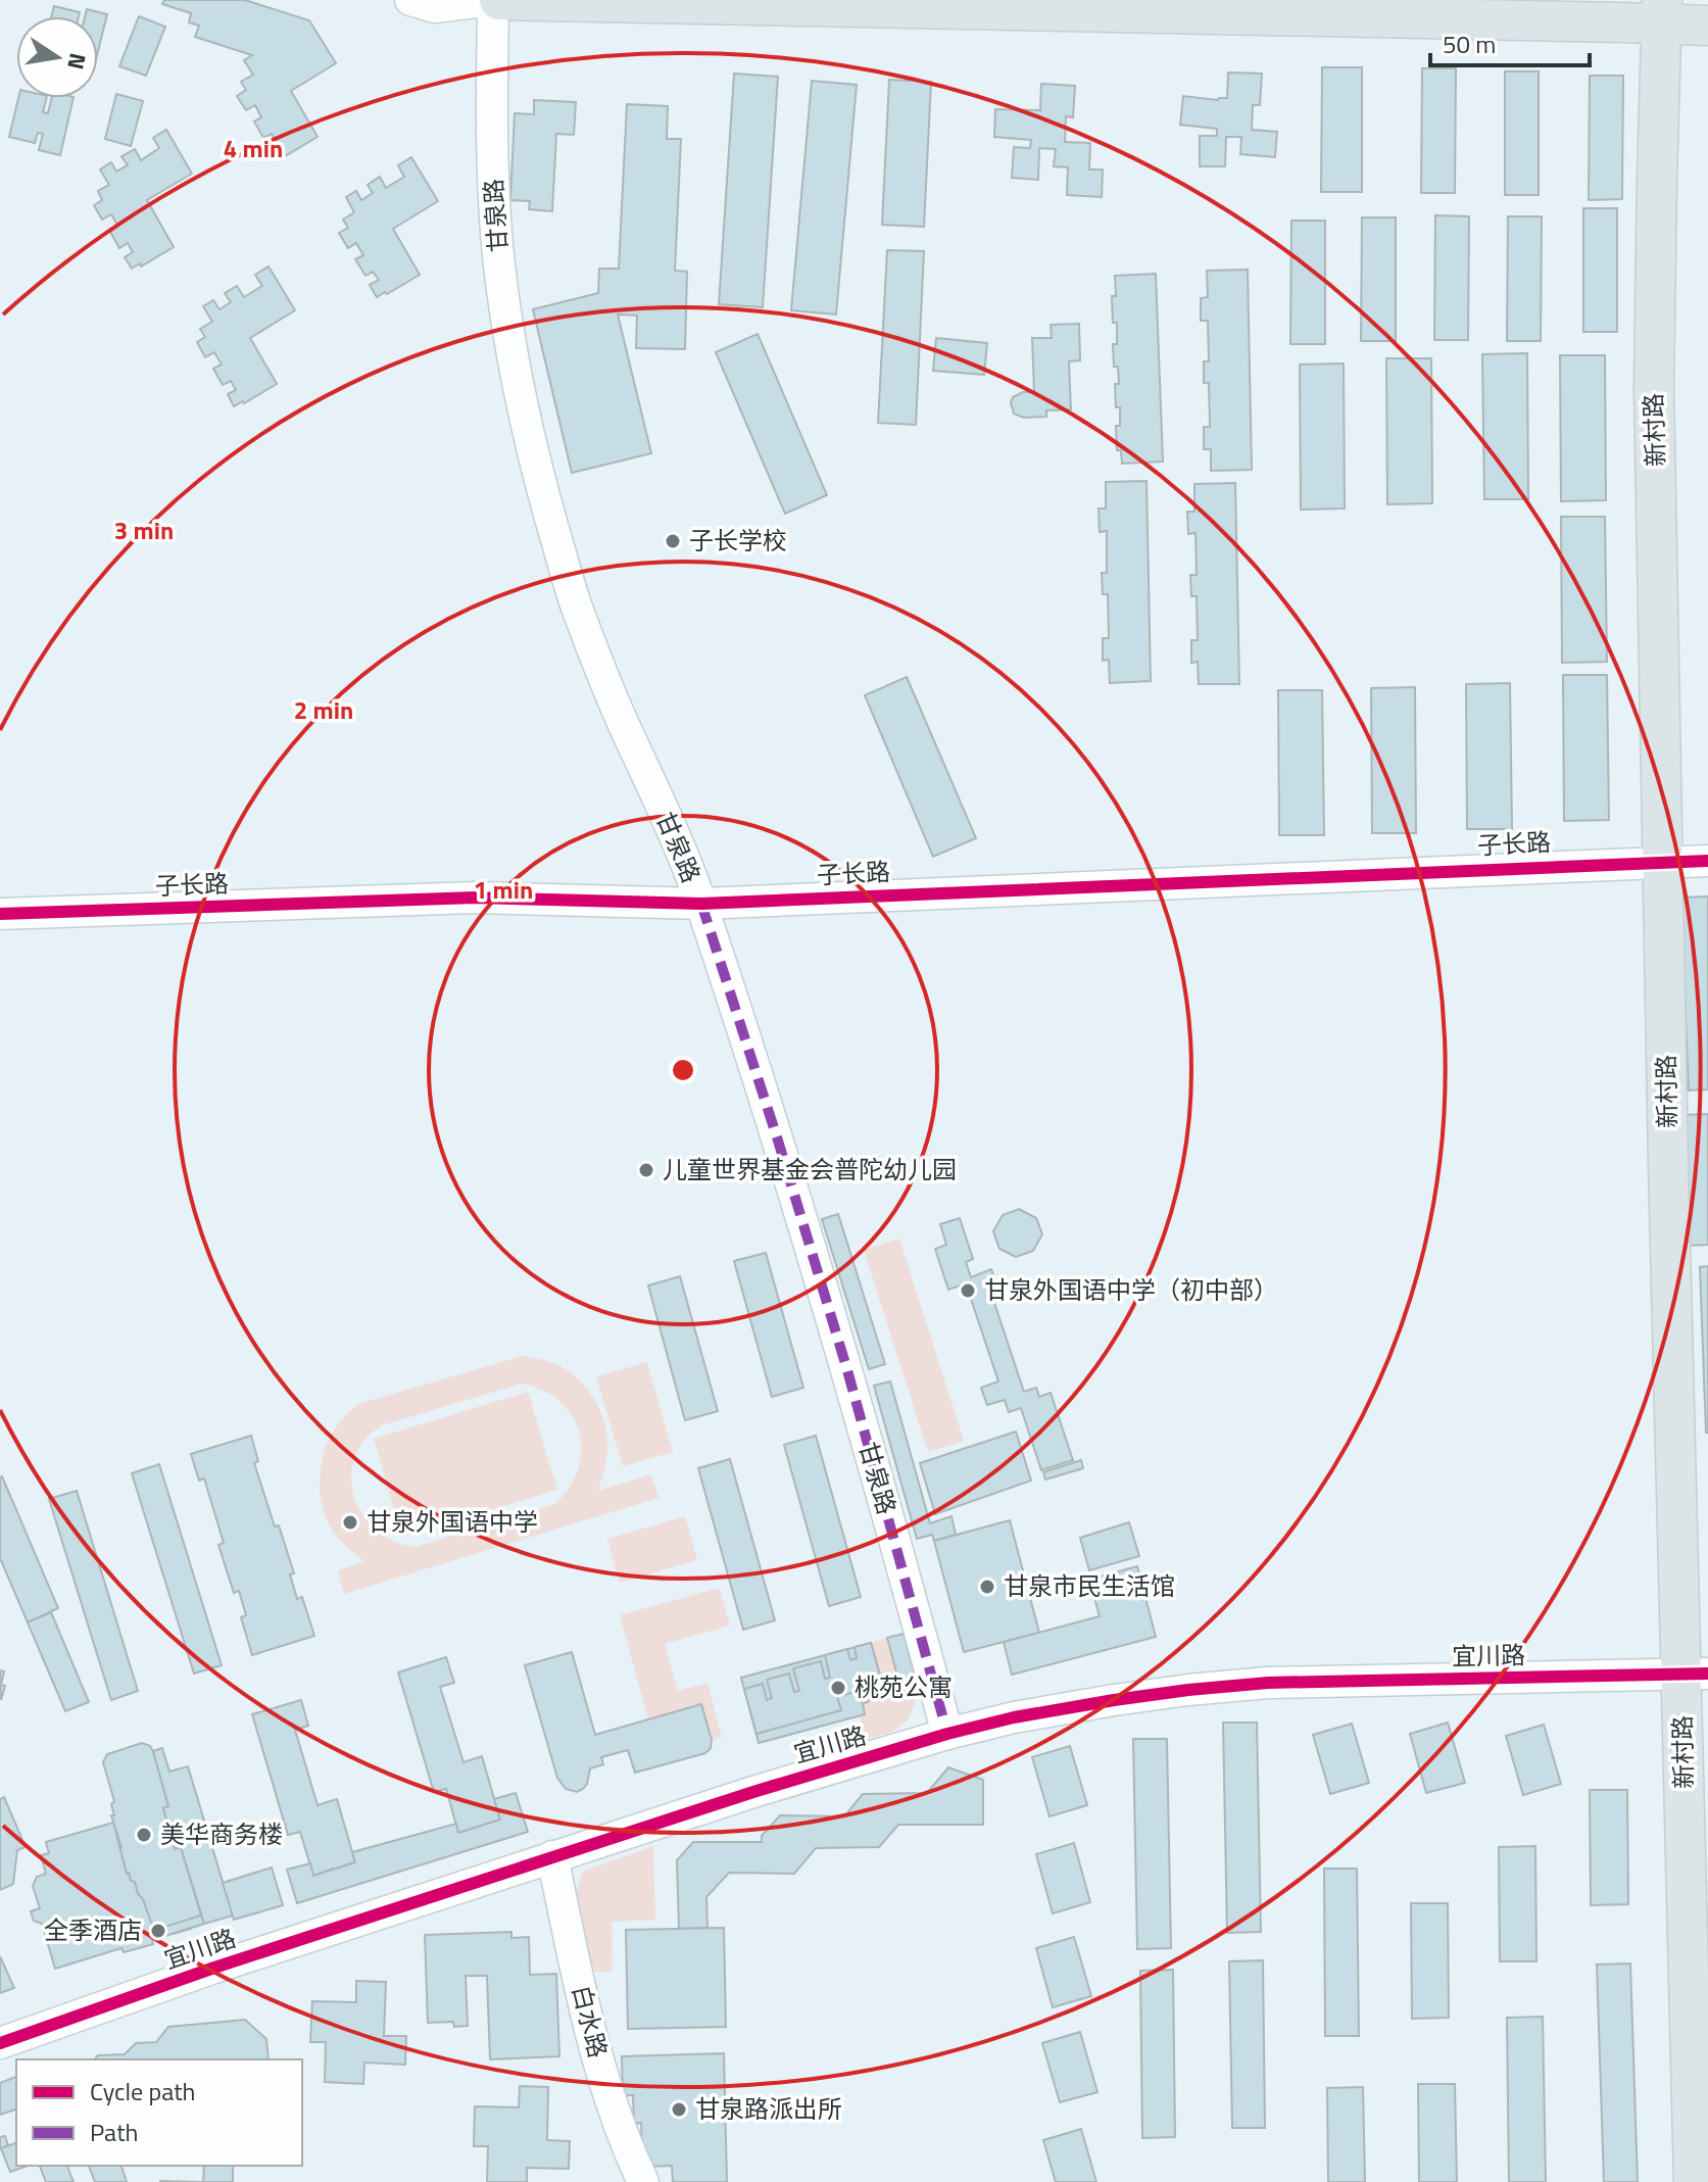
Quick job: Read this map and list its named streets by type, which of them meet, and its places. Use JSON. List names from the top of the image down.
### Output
{
  "streets": {
    "main road": ["新村路"],
    "street": [
      "甘泉路",
      "子长路",
      "宜川路",
      "白水路"
    ]
  },
  "crossings": [
    ["甘泉路", "子长路"],
    ["甘泉路", "宜川路"],
    ["新村路", "子长路"],
    ["新村路", "宜川路"],
    ["宜川路", "白水路"]
  ],
  "places": [
    "子长学校",
    "儿童世界基金会普陀幼儿园",
    "甘泉外国语中学（初中部）",
    "甘泉外国语中学",
    "甘泉市民生活馆",
    "桃苑公寓",
    "美华商务楼",
    "全季酒店",
    "甘泉路派出所"
  ],
  "legend": ["Cycle path", "Path"],
  "scale_bar": "50 m",
  "north": "right",
  "rings": [
    "4 min",
    "3 min",
    "2 min",
    "1 min"
  ]
}
